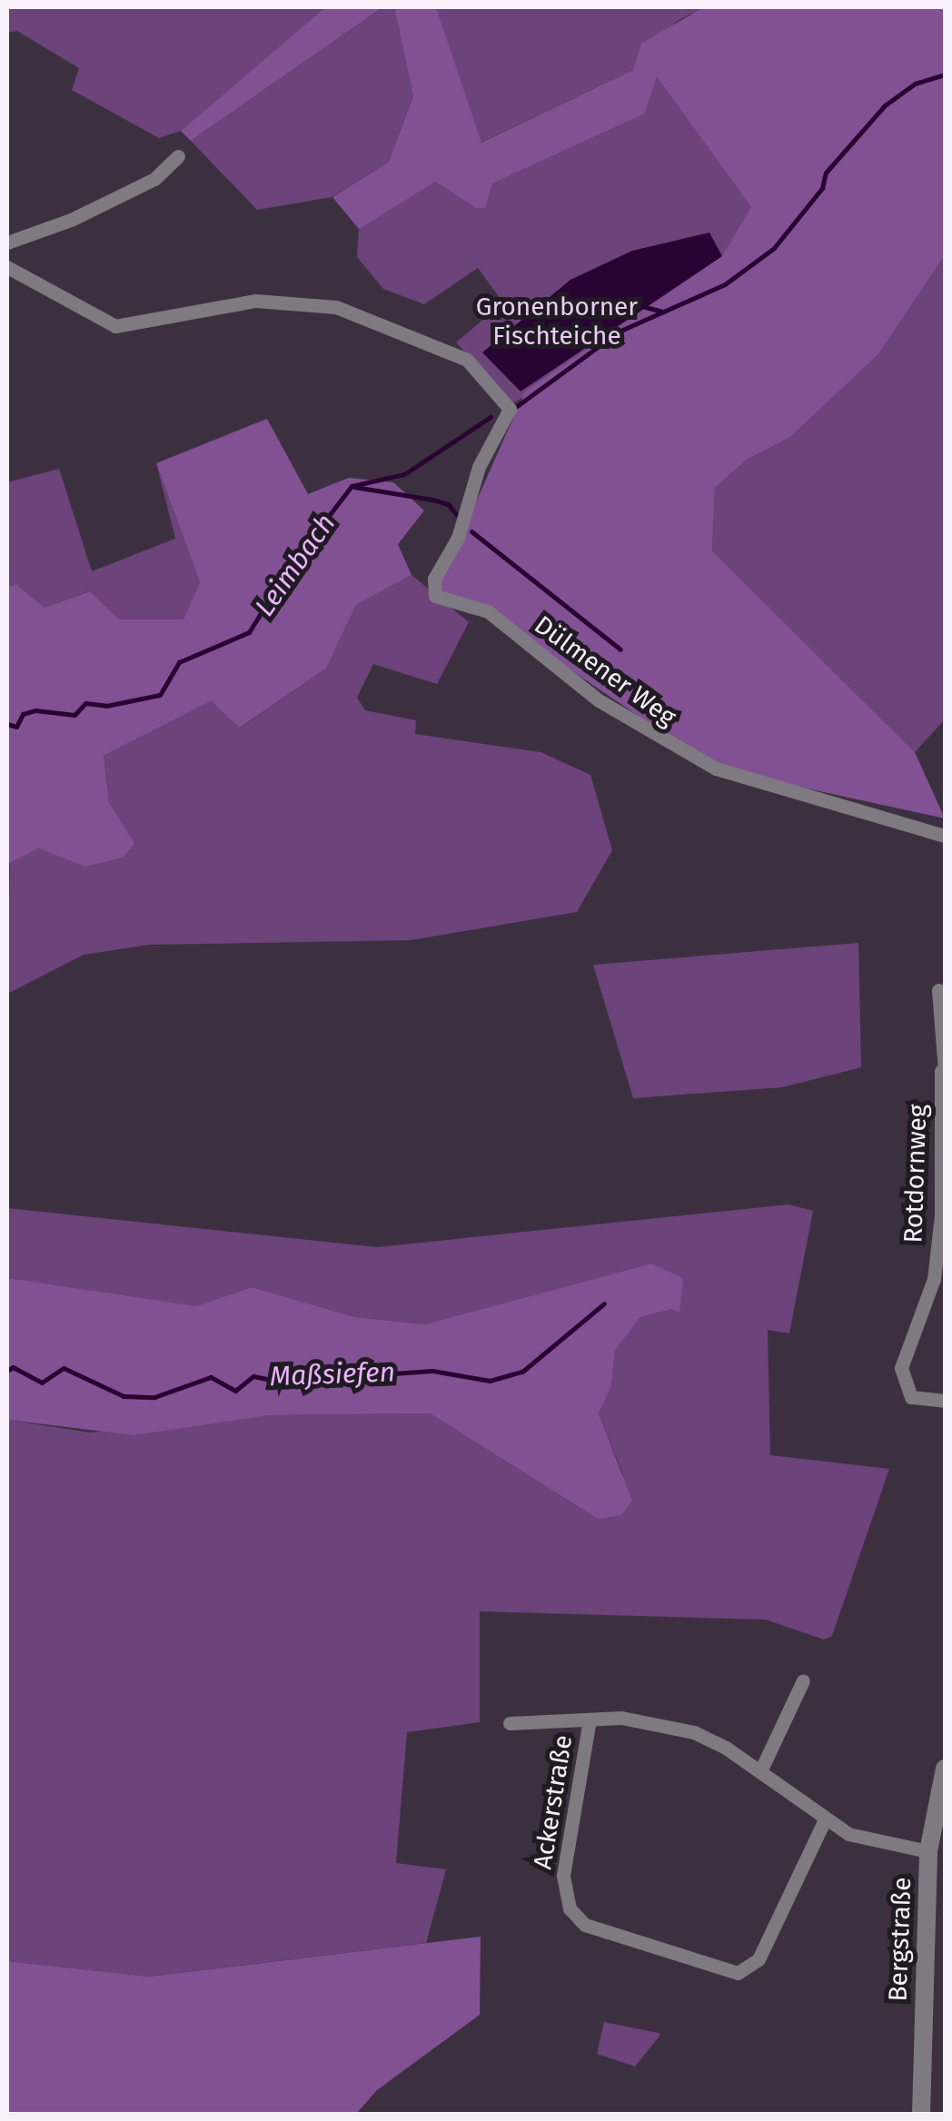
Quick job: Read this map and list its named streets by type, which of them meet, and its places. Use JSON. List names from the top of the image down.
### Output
{
  "streets": {
    "street": [
      "Dülmener Weg",
      "Rotdornweg",
      "Ackerstraße",
      "Bergstraße"
    ]
  },
  "water": ["Leimbach", "Maßsiefen"],
  "parks": ["Gronenborner Fischteiche"]
}
